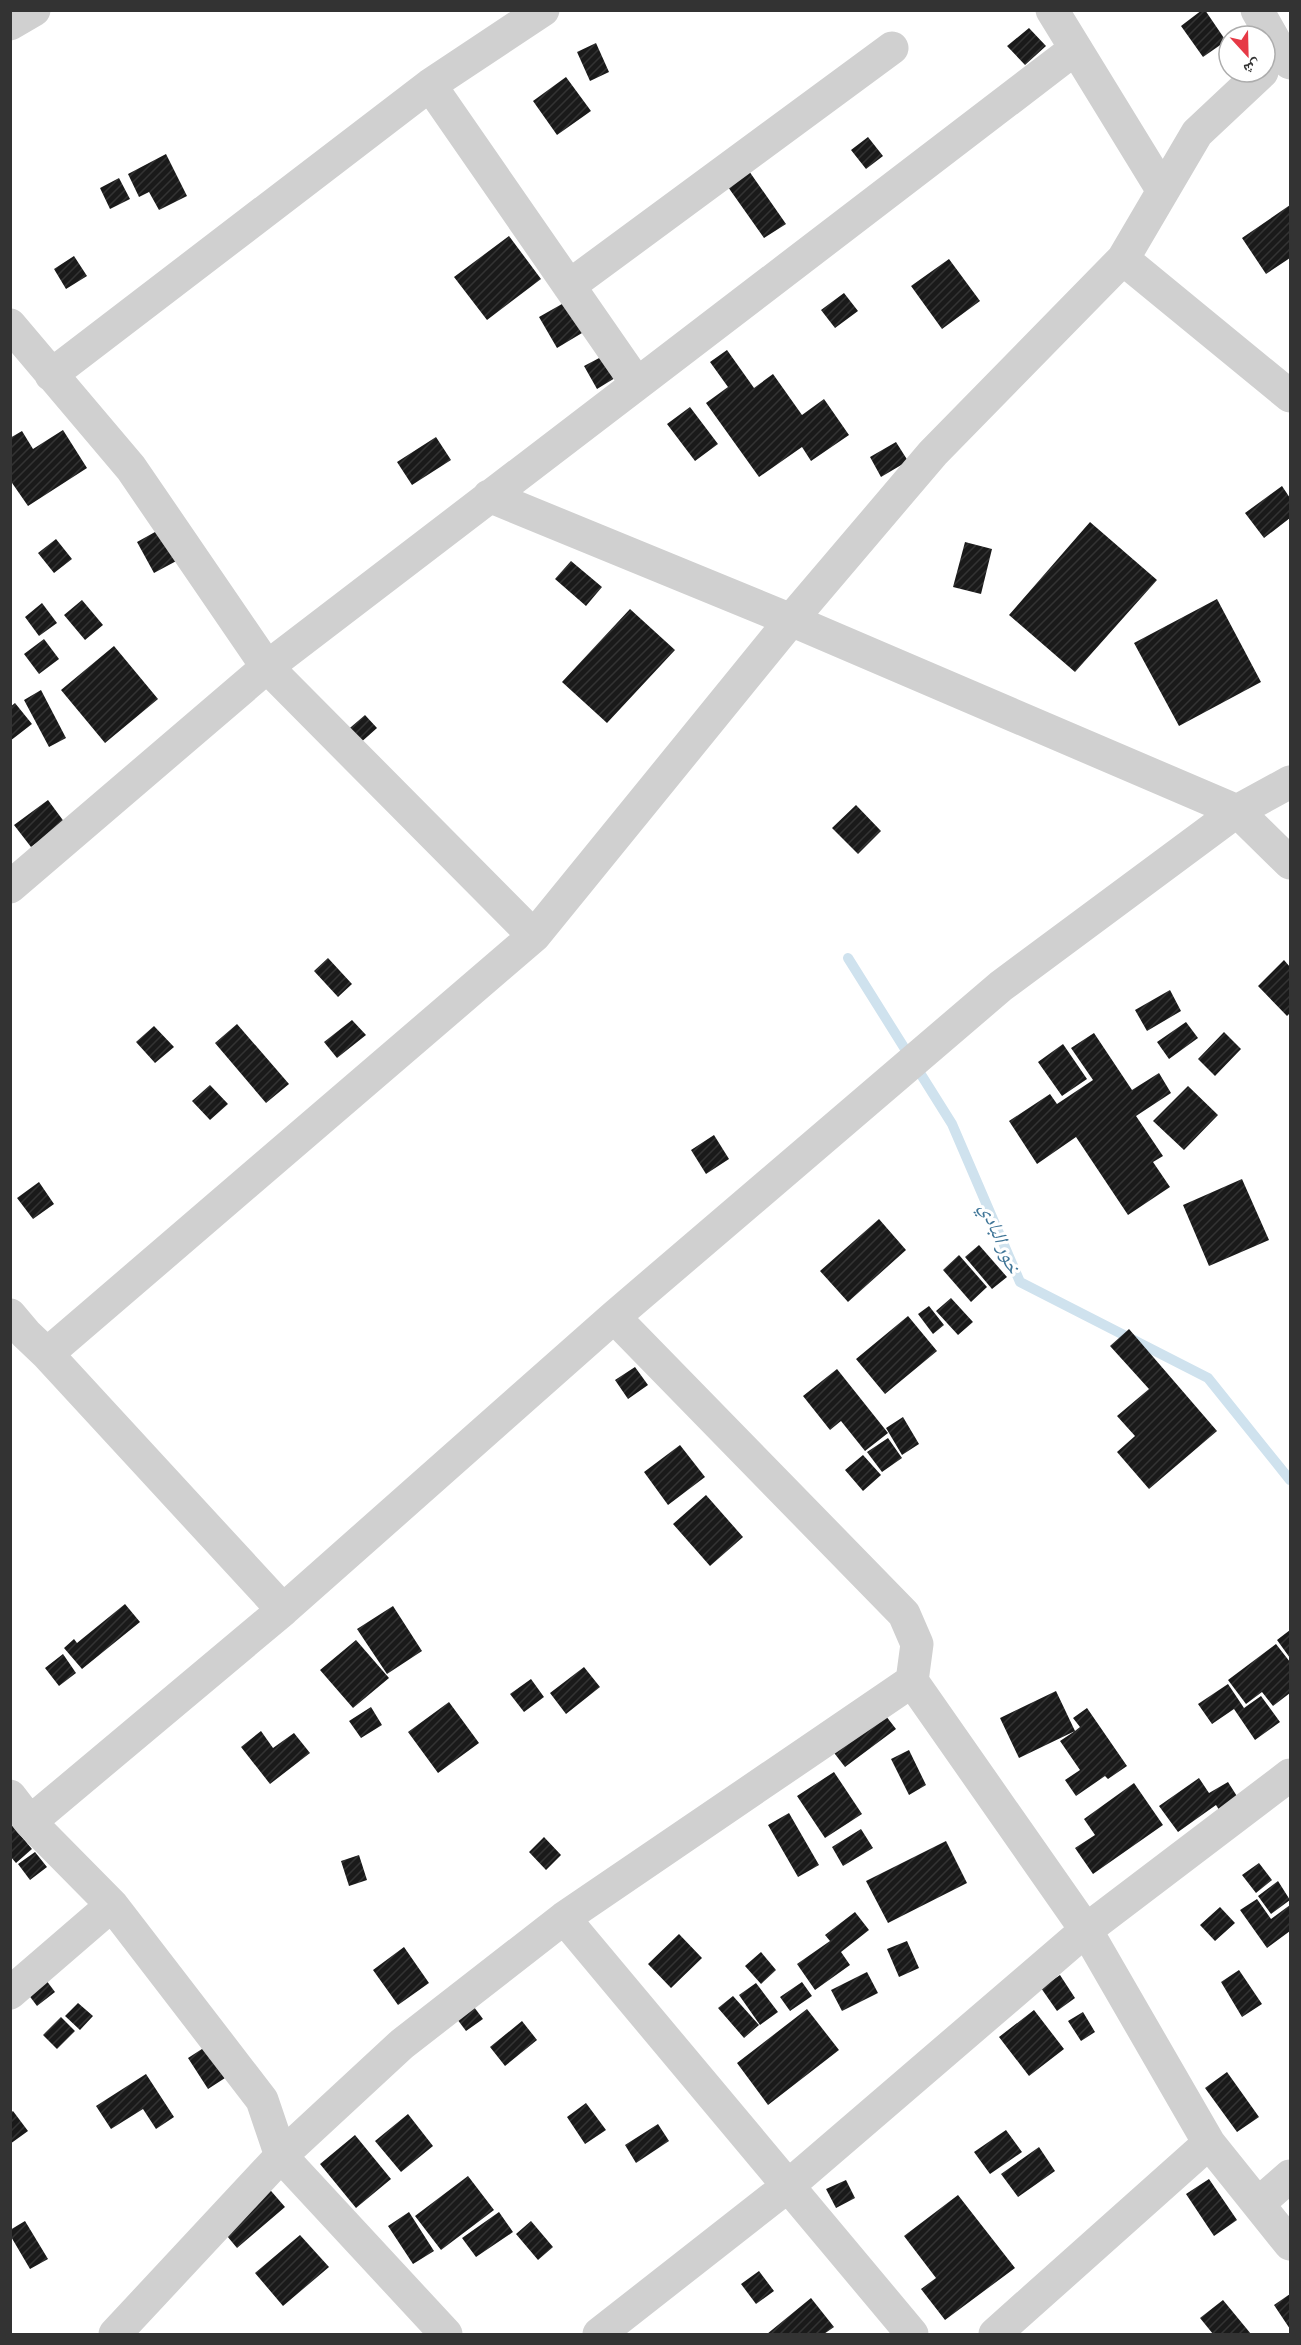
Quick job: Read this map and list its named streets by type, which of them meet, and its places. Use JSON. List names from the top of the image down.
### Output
{
  "water": ["خور البادي"],
  "north": "bottom"
}
